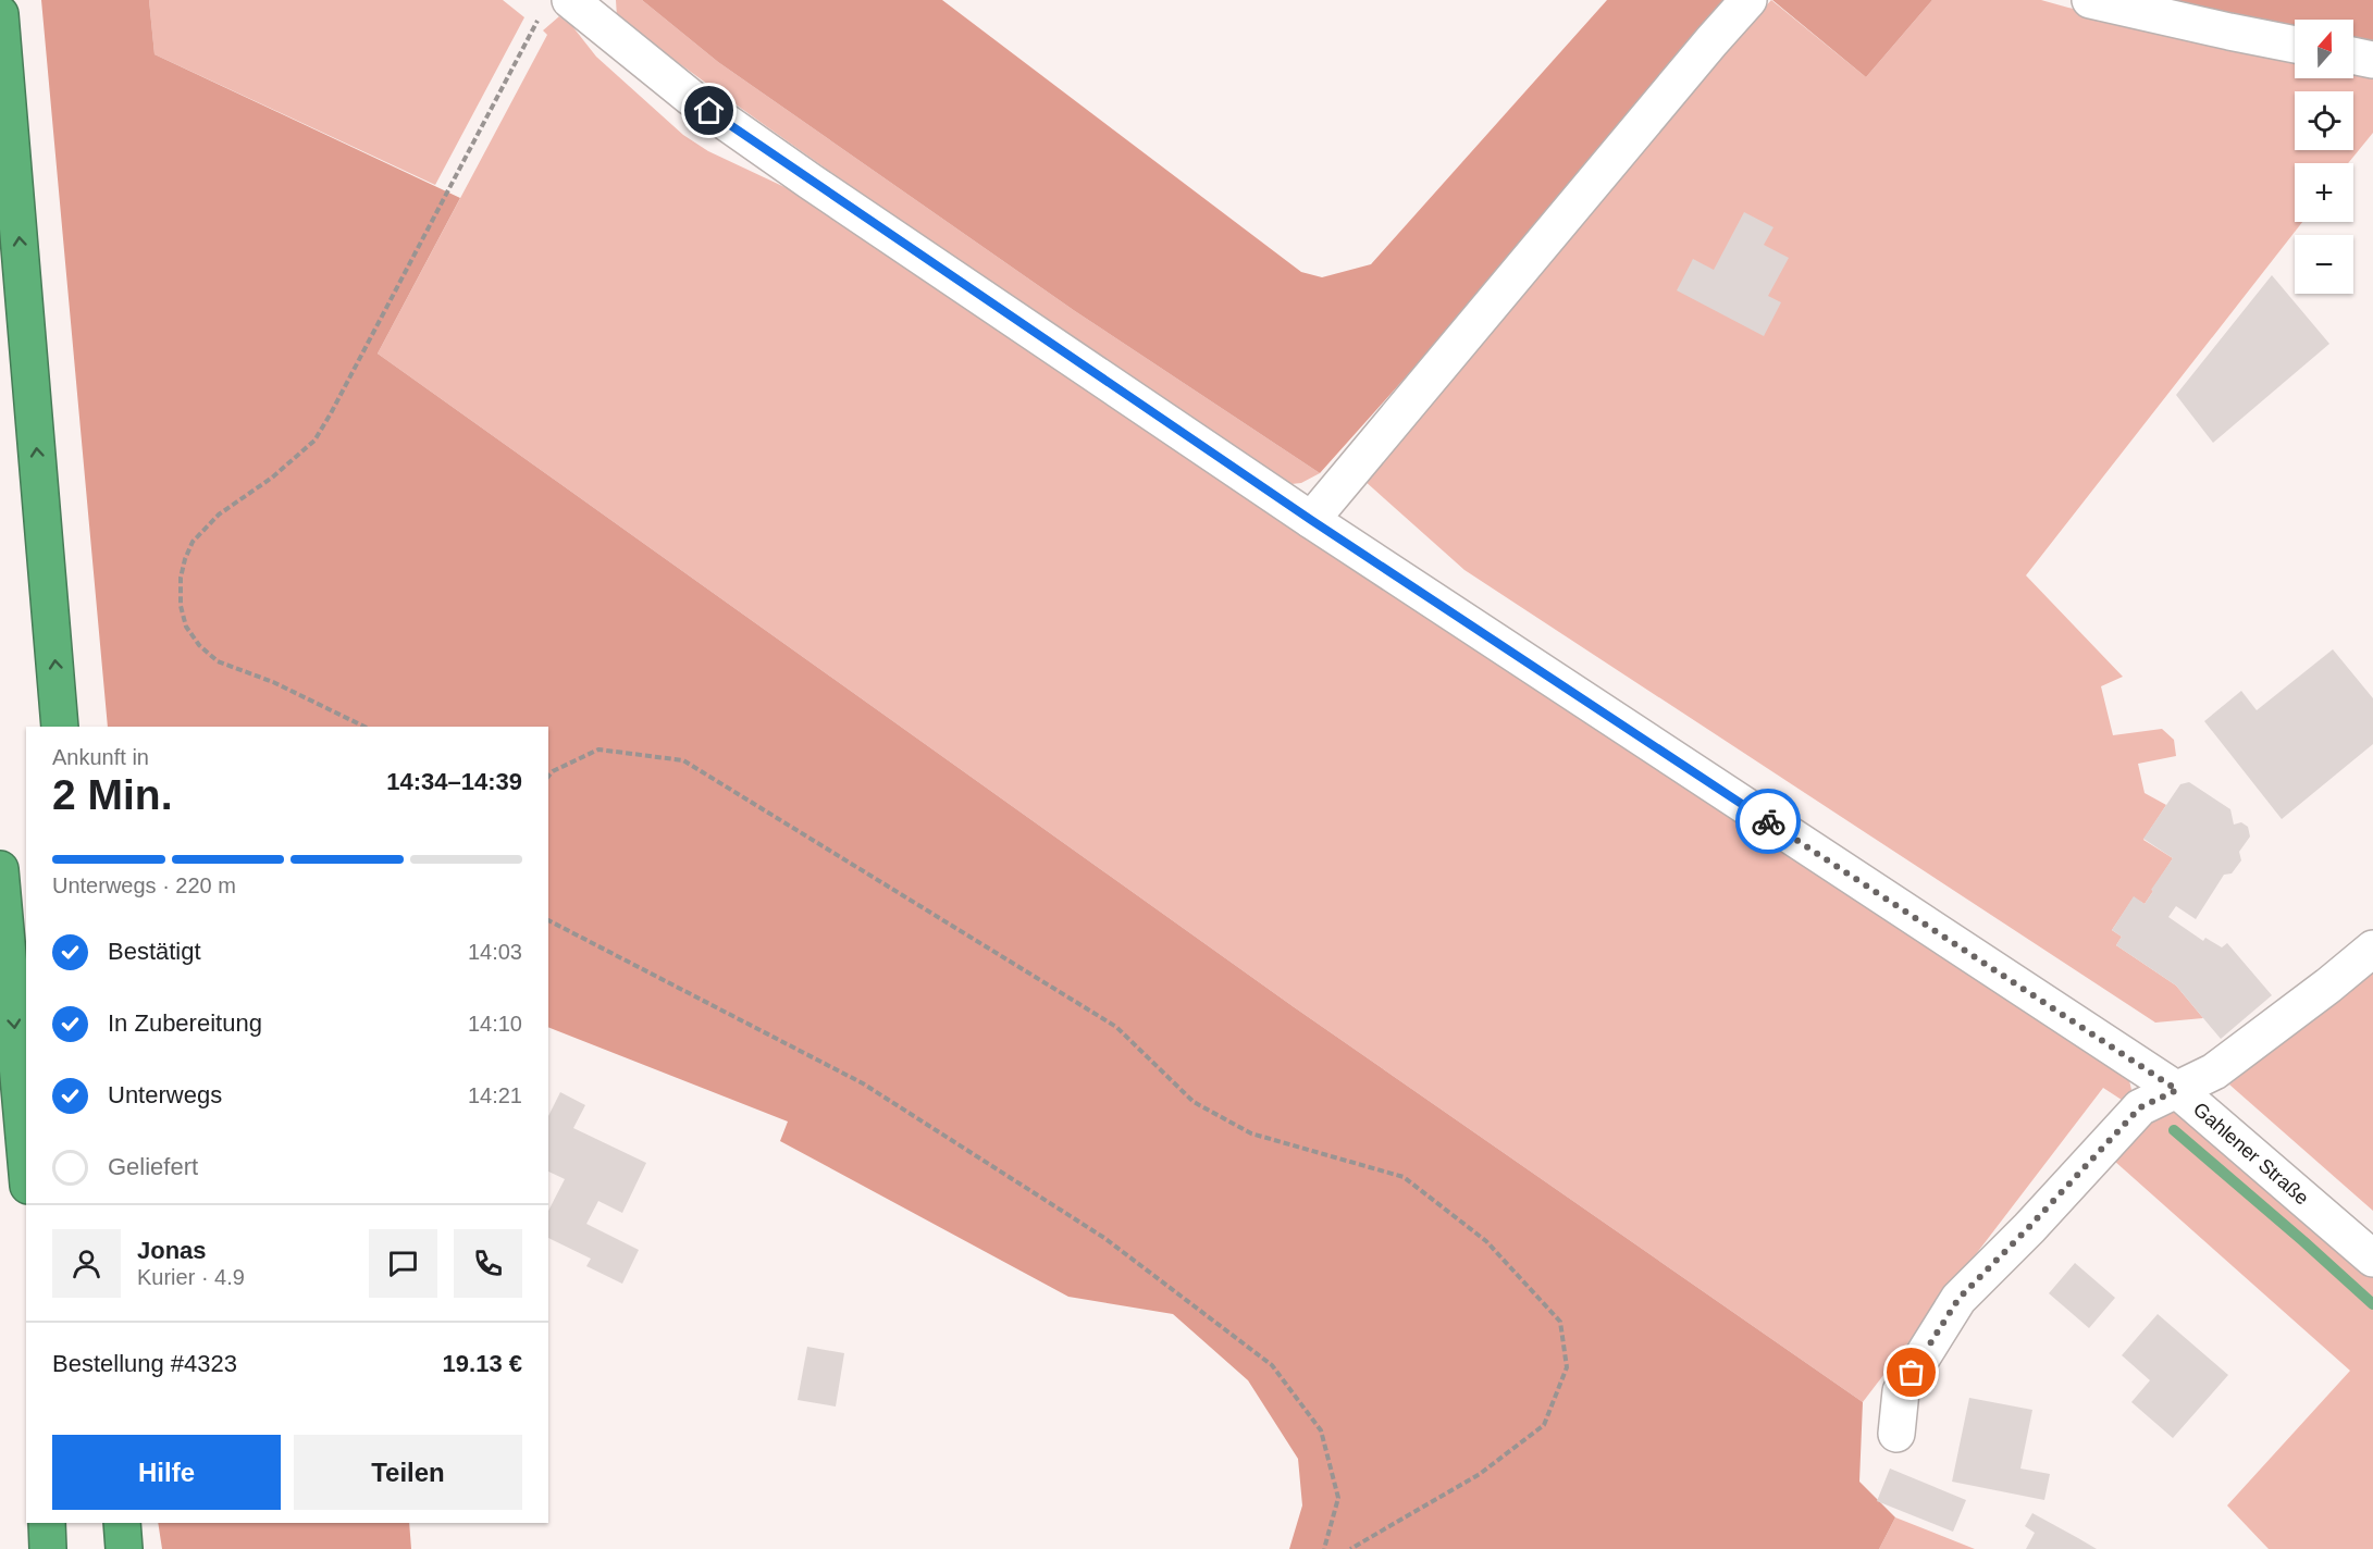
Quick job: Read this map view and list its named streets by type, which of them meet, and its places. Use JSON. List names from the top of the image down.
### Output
{
  "streets": {
    "street": ["Gahlener Straße"]
  },
  "north": "top",
  "page": {
    "map_buttons": ["+", "−"],
    "heading": ["2 Min.", "Ankunft in", "14:34–14:39"],
    "panel": [
      "Jonas",
      "Kurier · 4.9",
      "Bestellung #4323",
      "19.13 €"
    ],
    "bar": "Unterwegs · 220 m",
    "list": [
      ["Bestätigt", "14:03"],
      ["In Zubereitung", "14:10"],
      ["Unterwegs", "14:21"],
      "Geliefert"
    ],
    "buttons": ["Hilfe", "Teilen"]
  }
}
